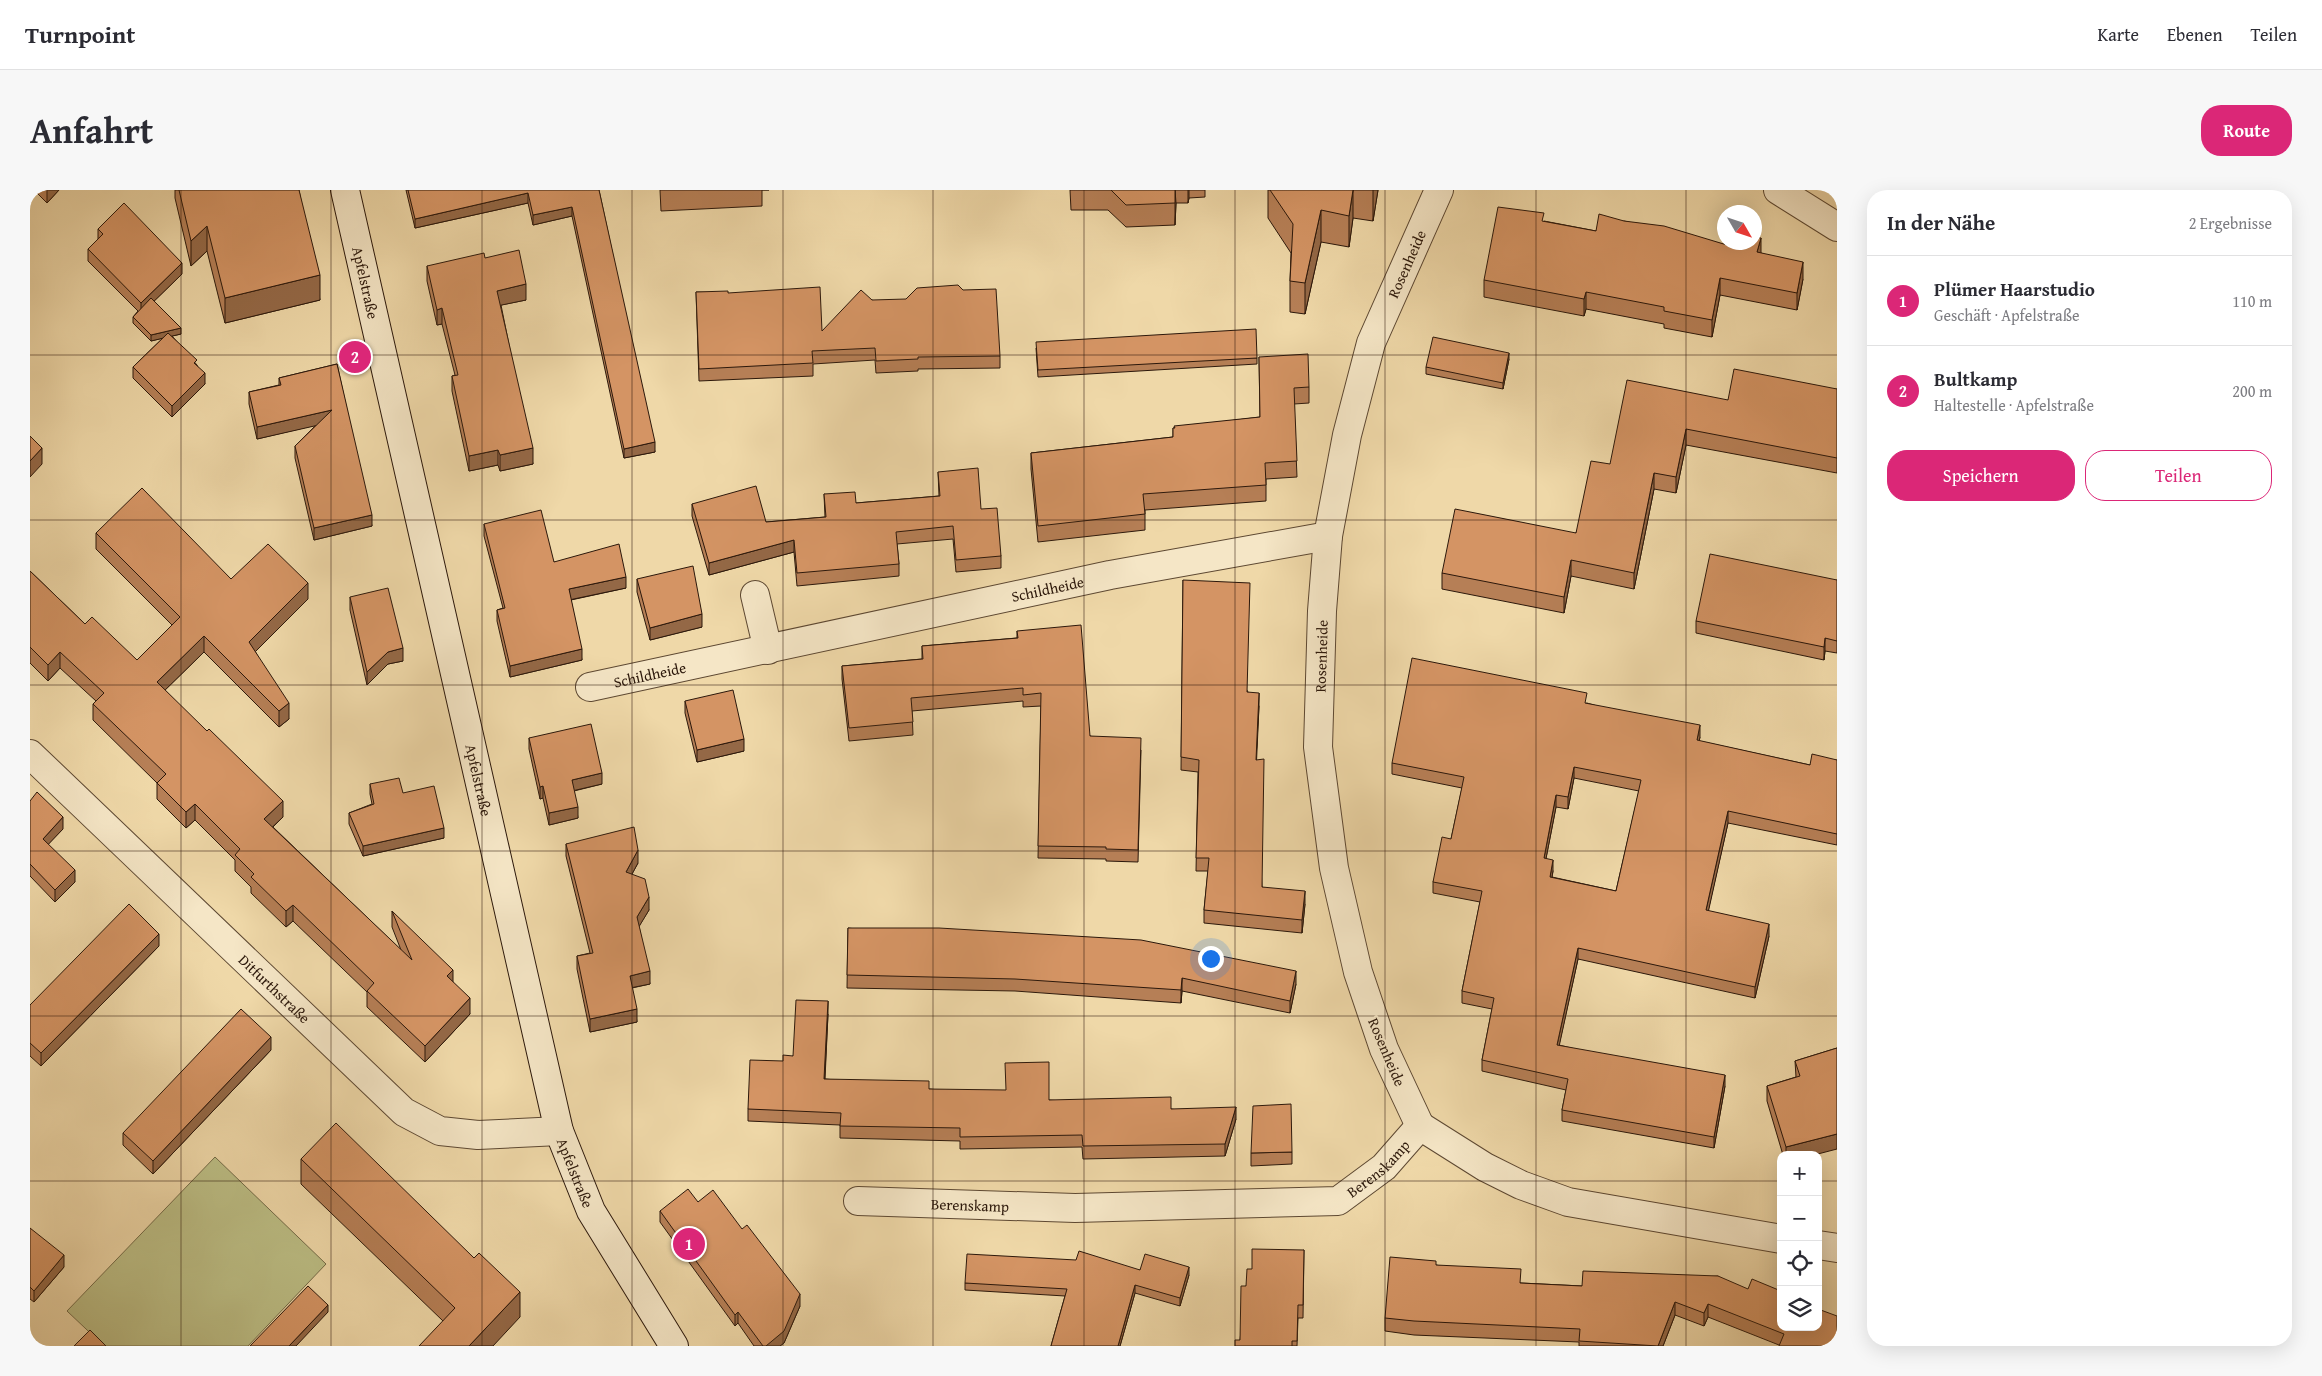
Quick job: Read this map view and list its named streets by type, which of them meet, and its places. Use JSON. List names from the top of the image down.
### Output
{
  "streets": {
    "street": [
      "Rosenheide",
      "Apfelstraße",
      "Schildheide",
      "Ditfurthstraße",
      "Berenskamp"
    ]
  },
  "crossings": [
    ["Rosenheide", "Schildheide"],
    ["Rosenheide", "Berenskamp"],
    ["Apfelstraße", "Ditfurthstraße"]
  ],
  "north": "bottom right",
  "page": {
    "header": "Turnpoint",
    "nav": ["Karte", "Ebenen", "Teilen"],
    "title": "Anfahrt",
    "buttons": [
      "Route",
      ["Speichern", "Teilen"]
    ],
    "heading": ["In der Nähe", "2 Ergebnisse"],
    "list": [
      {
        "mark": "1",
        "name": "Plümer Haarstudio",
        "note": "Geschäft · Apfelstraße",
        "value": "110 m"
      },
      {
        "mark": "2",
        "name": "Bultkamp",
        "note": "Haltestelle · Apfelstraße",
        "value": "200 m"
      }
    ],
    "pins": ["2", "1"],
    "map_buttons": ["+", "−"]
  }
}
